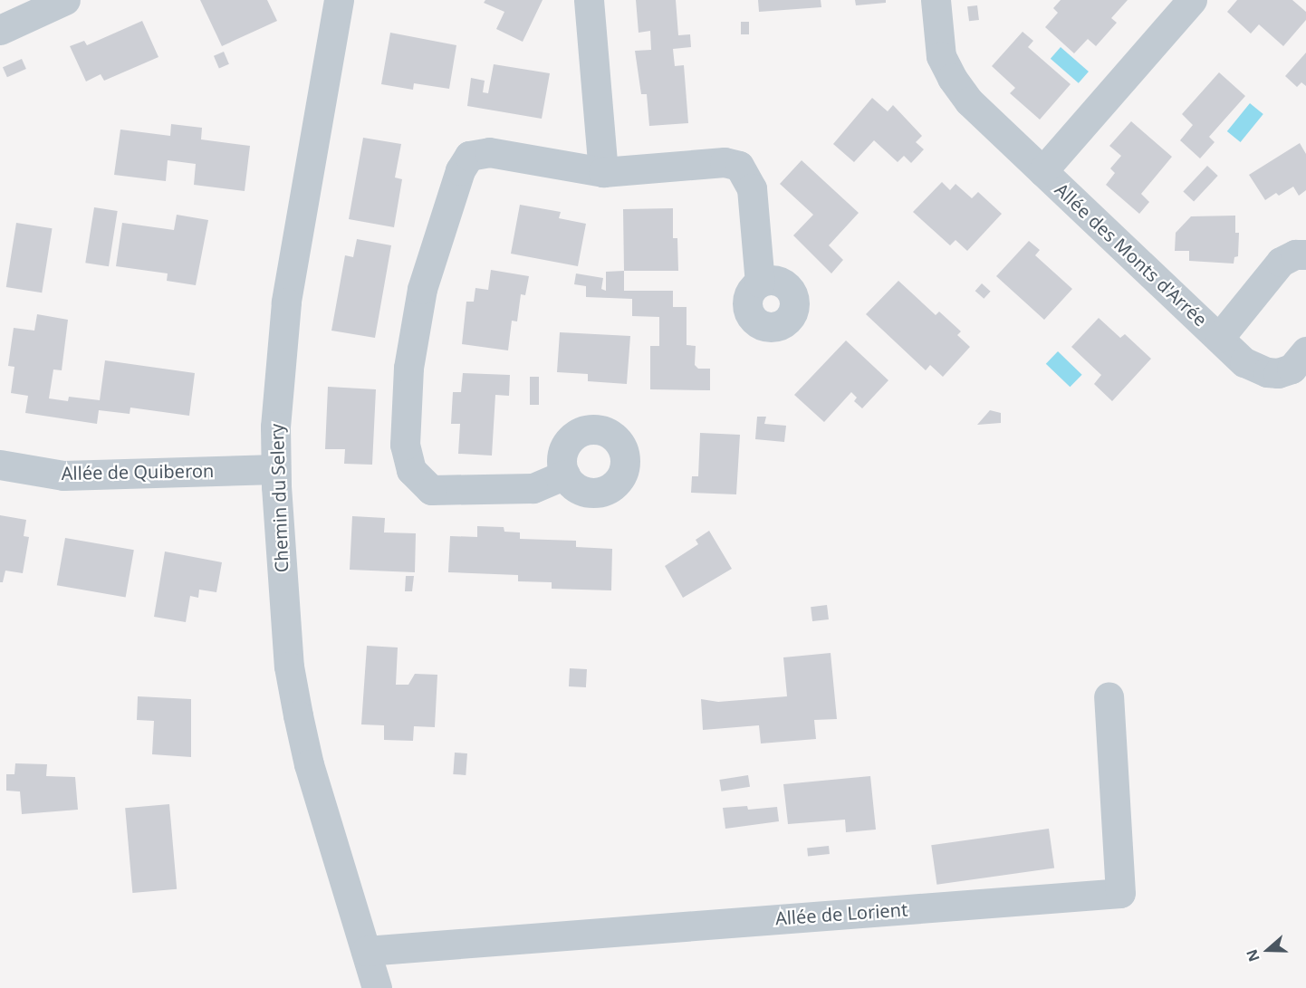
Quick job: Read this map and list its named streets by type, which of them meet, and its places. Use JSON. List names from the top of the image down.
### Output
{
  "streets": {
    "street": [
      "Allée des Monts d'Arrée",
      "Allée de Quiberon",
      "Chemin du Selery",
      "Allée de Lorient"
    ]
  },
  "crossings": [
    ["Allée de Quiberon", "Chemin du Selery"],
    ["Chemin du Selery", "Allée de Lorient"]
  ],
  "north": "left"
}
